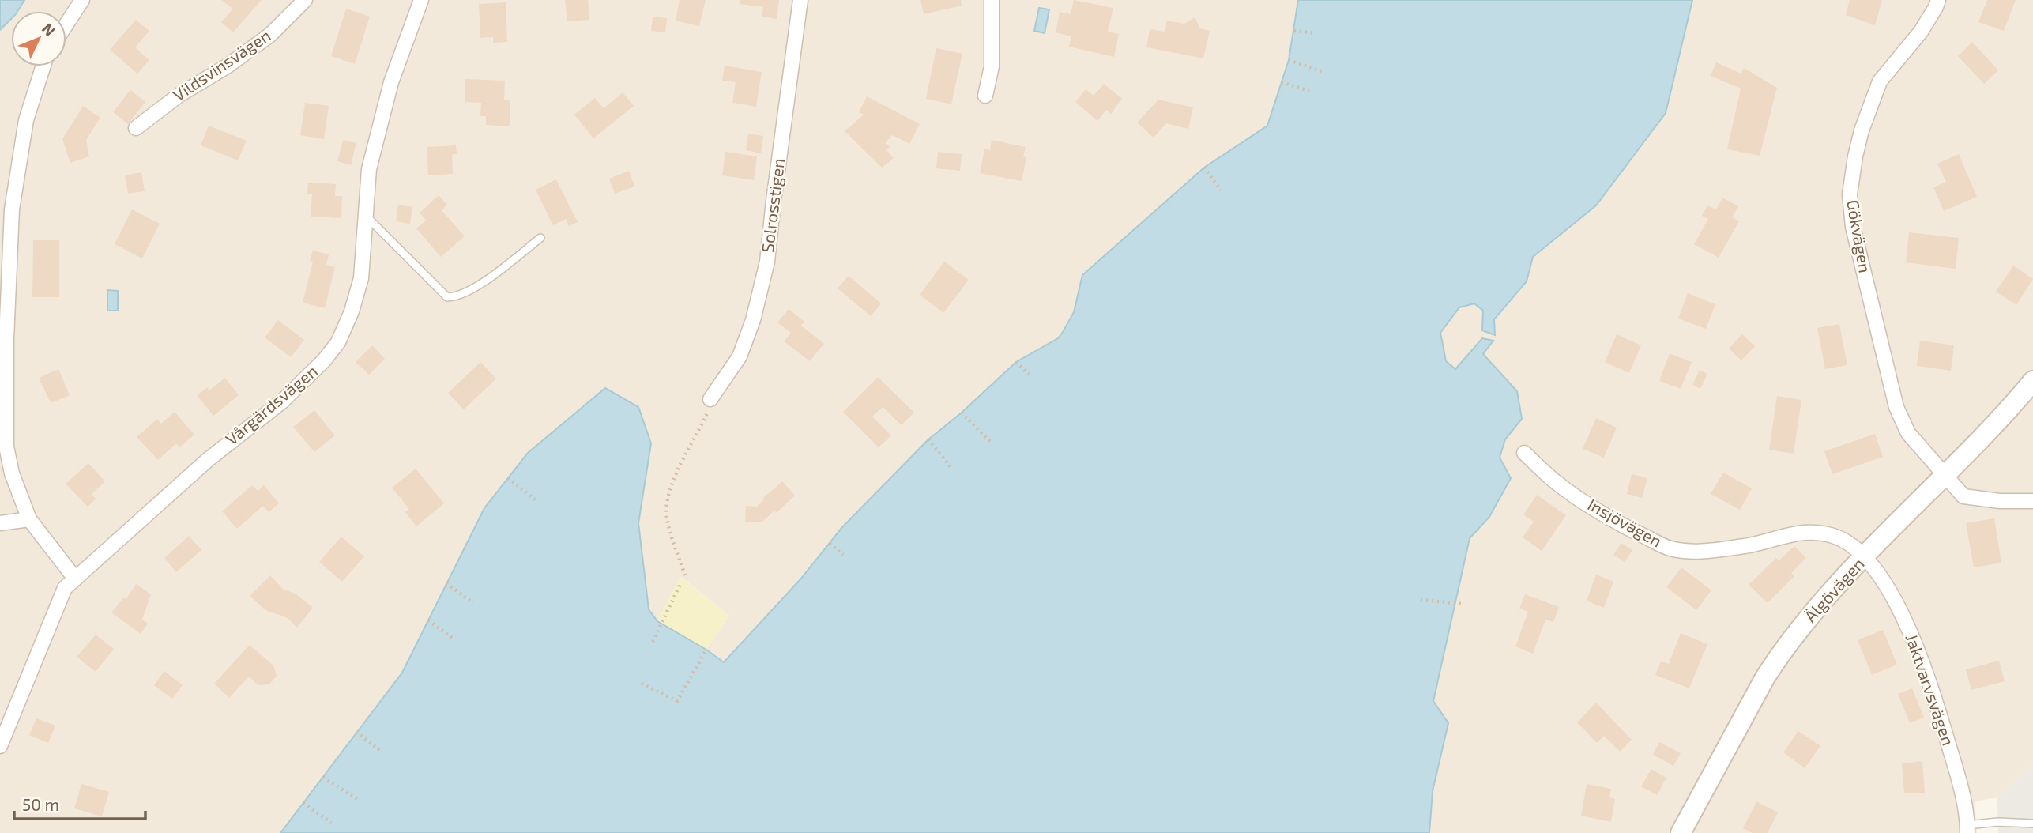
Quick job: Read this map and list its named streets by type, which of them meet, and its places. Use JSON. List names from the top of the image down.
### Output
{
  "streets": {
    "street": [
      "Vildsvinsvägen",
      "Solrosstigen",
      "Gökvägen",
      "Vårgärdsvägen",
      "Insjövägen",
      "Älgövägen",
      "Jaktvarvsvägen"
    ]
  },
  "crossings": [
    ["Gökvägen", "Älgövägen"],
    ["Insjövägen", "Älgövägen"],
    ["Insjövägen", "Jaktvarvsvägen"],
    ["Älgövägen", "Jaktvarvsvägen"]
  ],
  "scale_bar": "50 m",
  "north": "top right"
}
